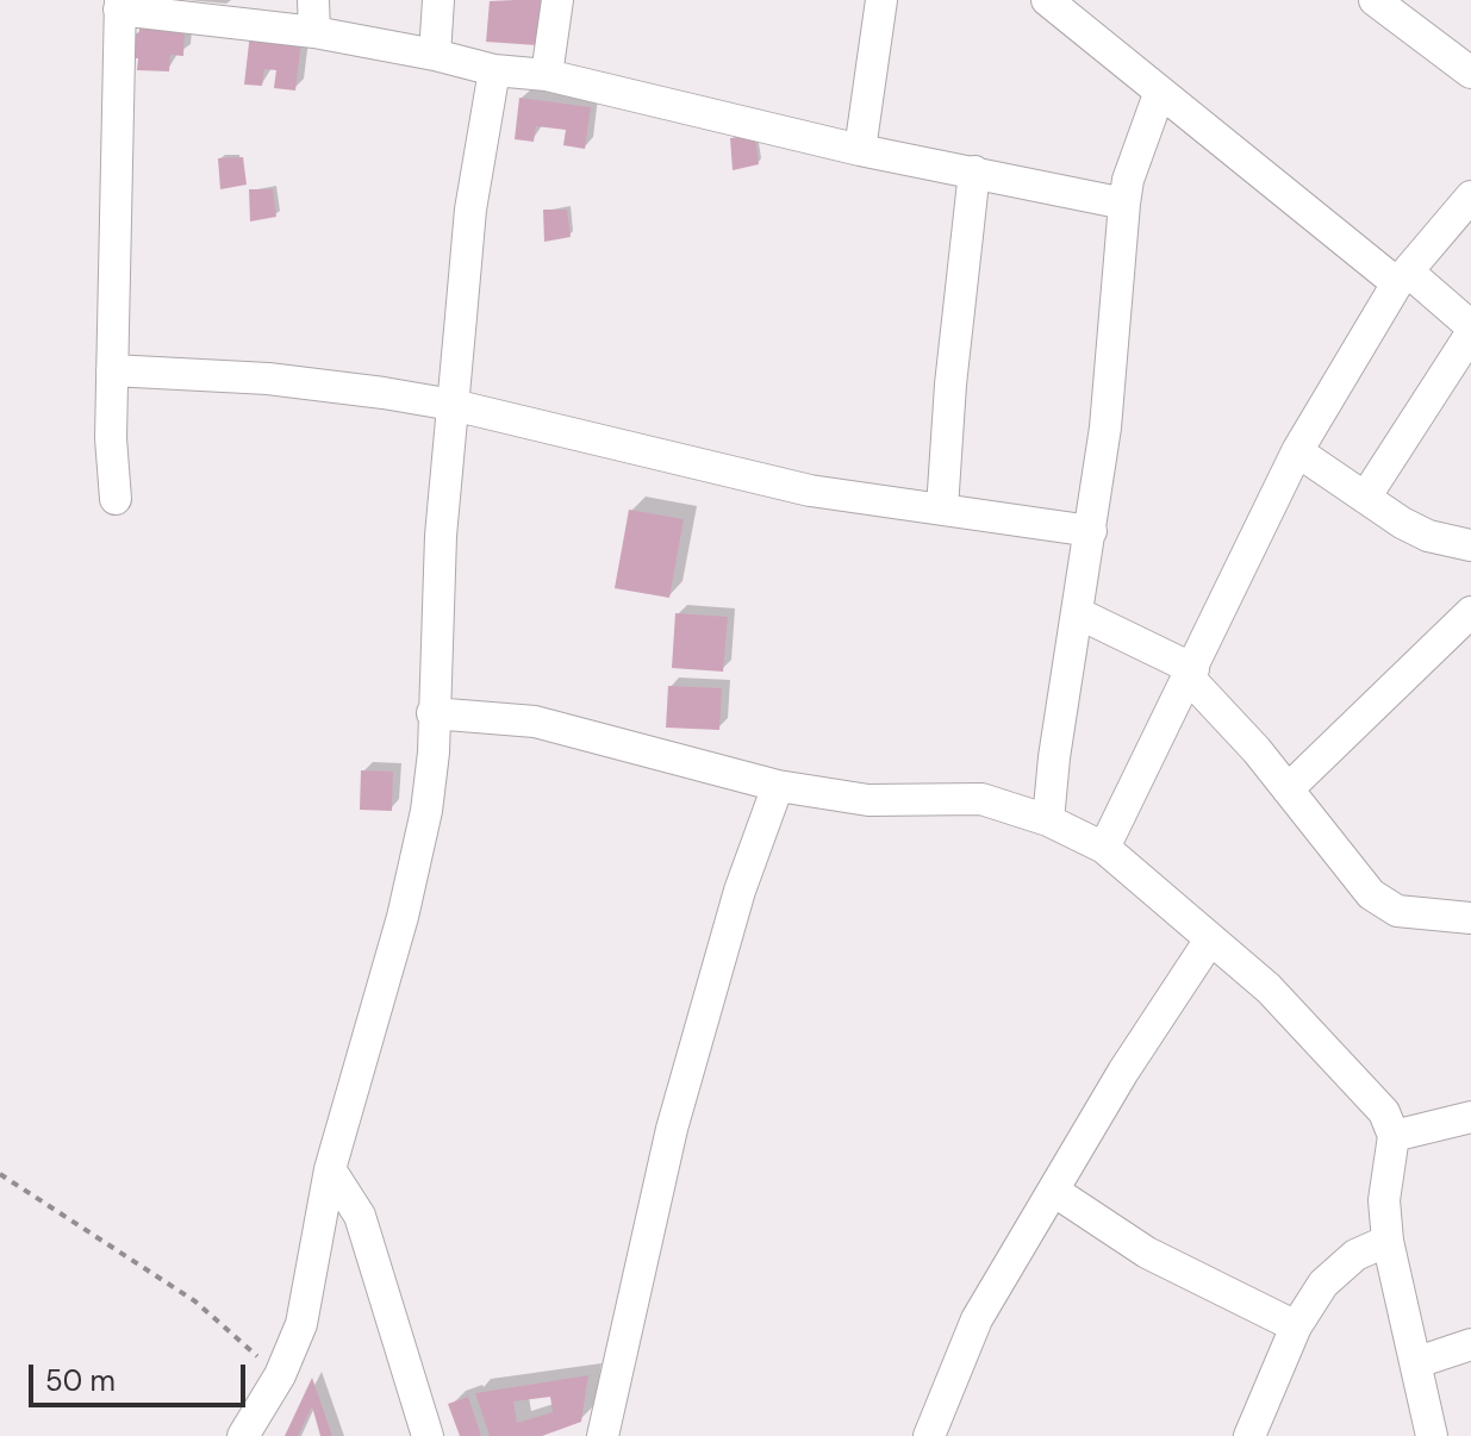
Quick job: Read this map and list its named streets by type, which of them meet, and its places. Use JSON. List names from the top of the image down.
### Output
{
  "scale_bar": "50 m"
}
